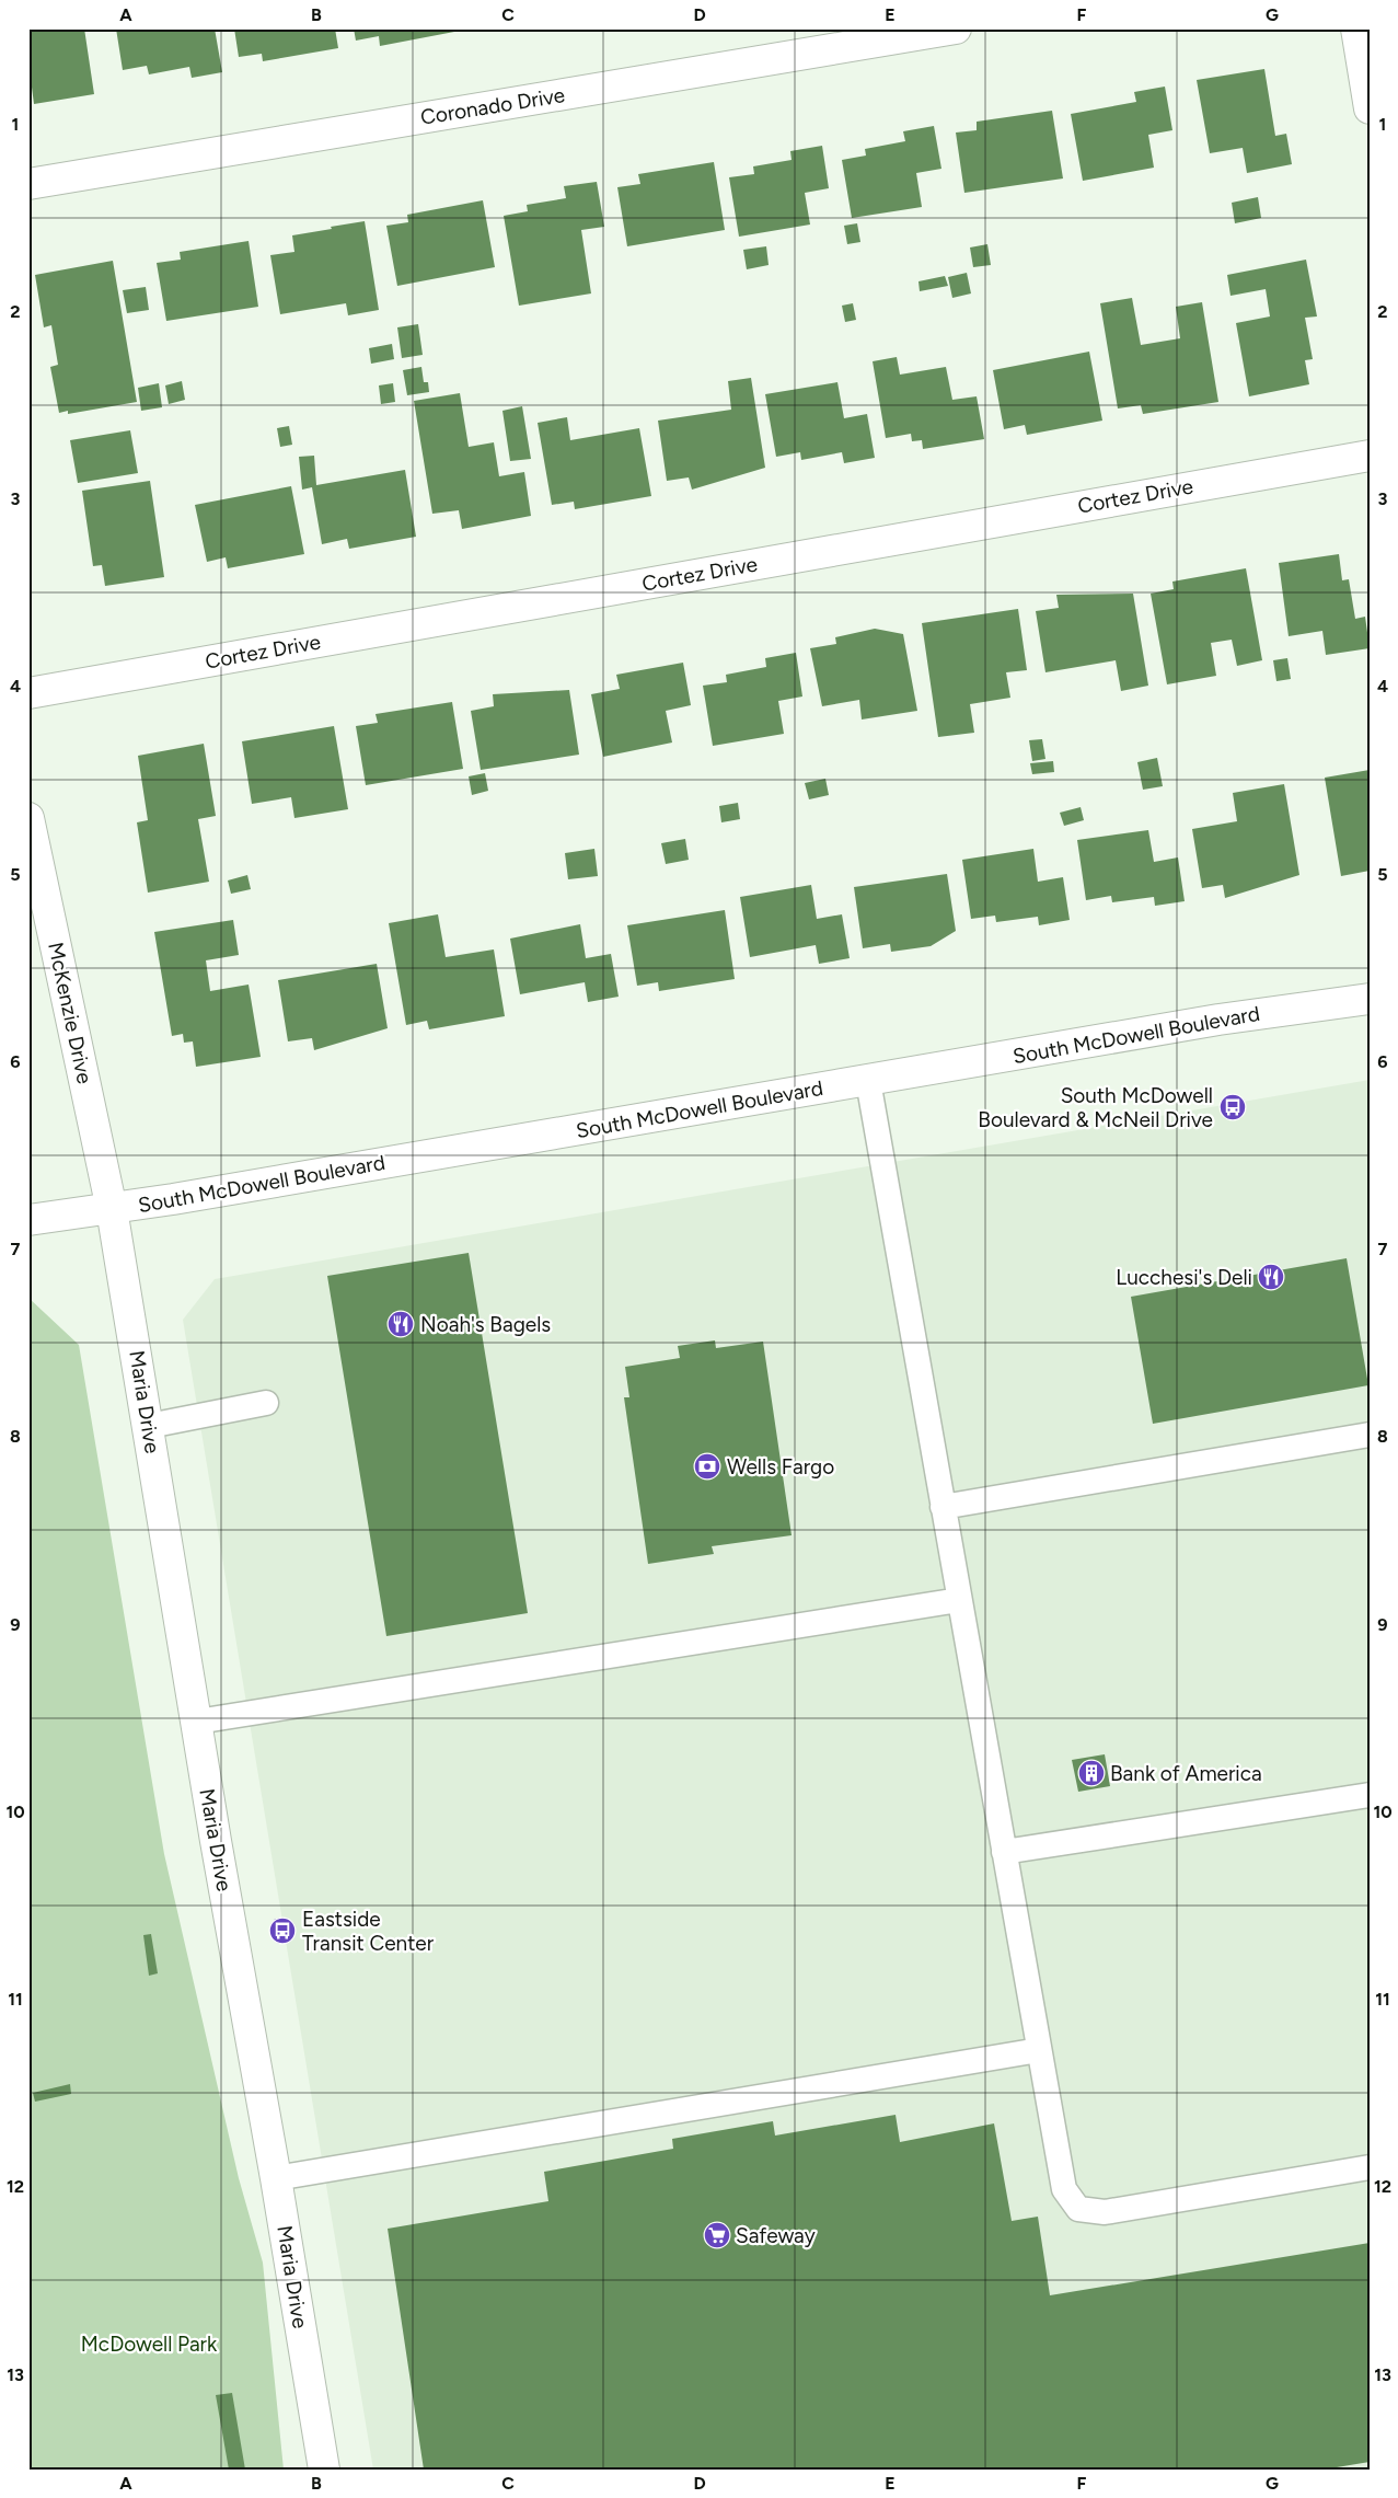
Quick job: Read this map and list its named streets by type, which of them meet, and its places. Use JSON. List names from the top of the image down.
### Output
{
  "streets": {
    "street": [
      "Coronado Drive",
      "Cortez Drive",
      "McKenzie Drive",
      "South McDowell Boulevard",
      "Maria Drive"
    ]
  },
  "crossings": [
    ["McKenzie Drive", "South McDowell Boulevard"],
    ["McKenzie Drive", "Maria Drive"],
    ["South McDowell Boulevard", "Maria Drive"]
  ],
  "parks": ["McDowell Park"],
  "places": {
    "bus stop": ["South McDowell Boulevard & McNeil Drive", "Eastside Transit Center"],
    "restaurant": ["Lucchesi's Deli", "Noah's Bagels"],
    "bank": ["Wells Fargo"],
    "building": ["Bank of America"],
    "supermarket": ["Safeway"]
  },
  "grid": {
    "columns": [
      "A",
      "B",
      "C",
      "D",
      "E",
      "F",
      "G"
    ],
    "rows": [
      "1",
      "2",
      "3",
      "4",
      "5",
      "6",
      "7",
      "8",
      "9",
      "10",
      "11",
      "12",
      "13"
    ]
  }
}
